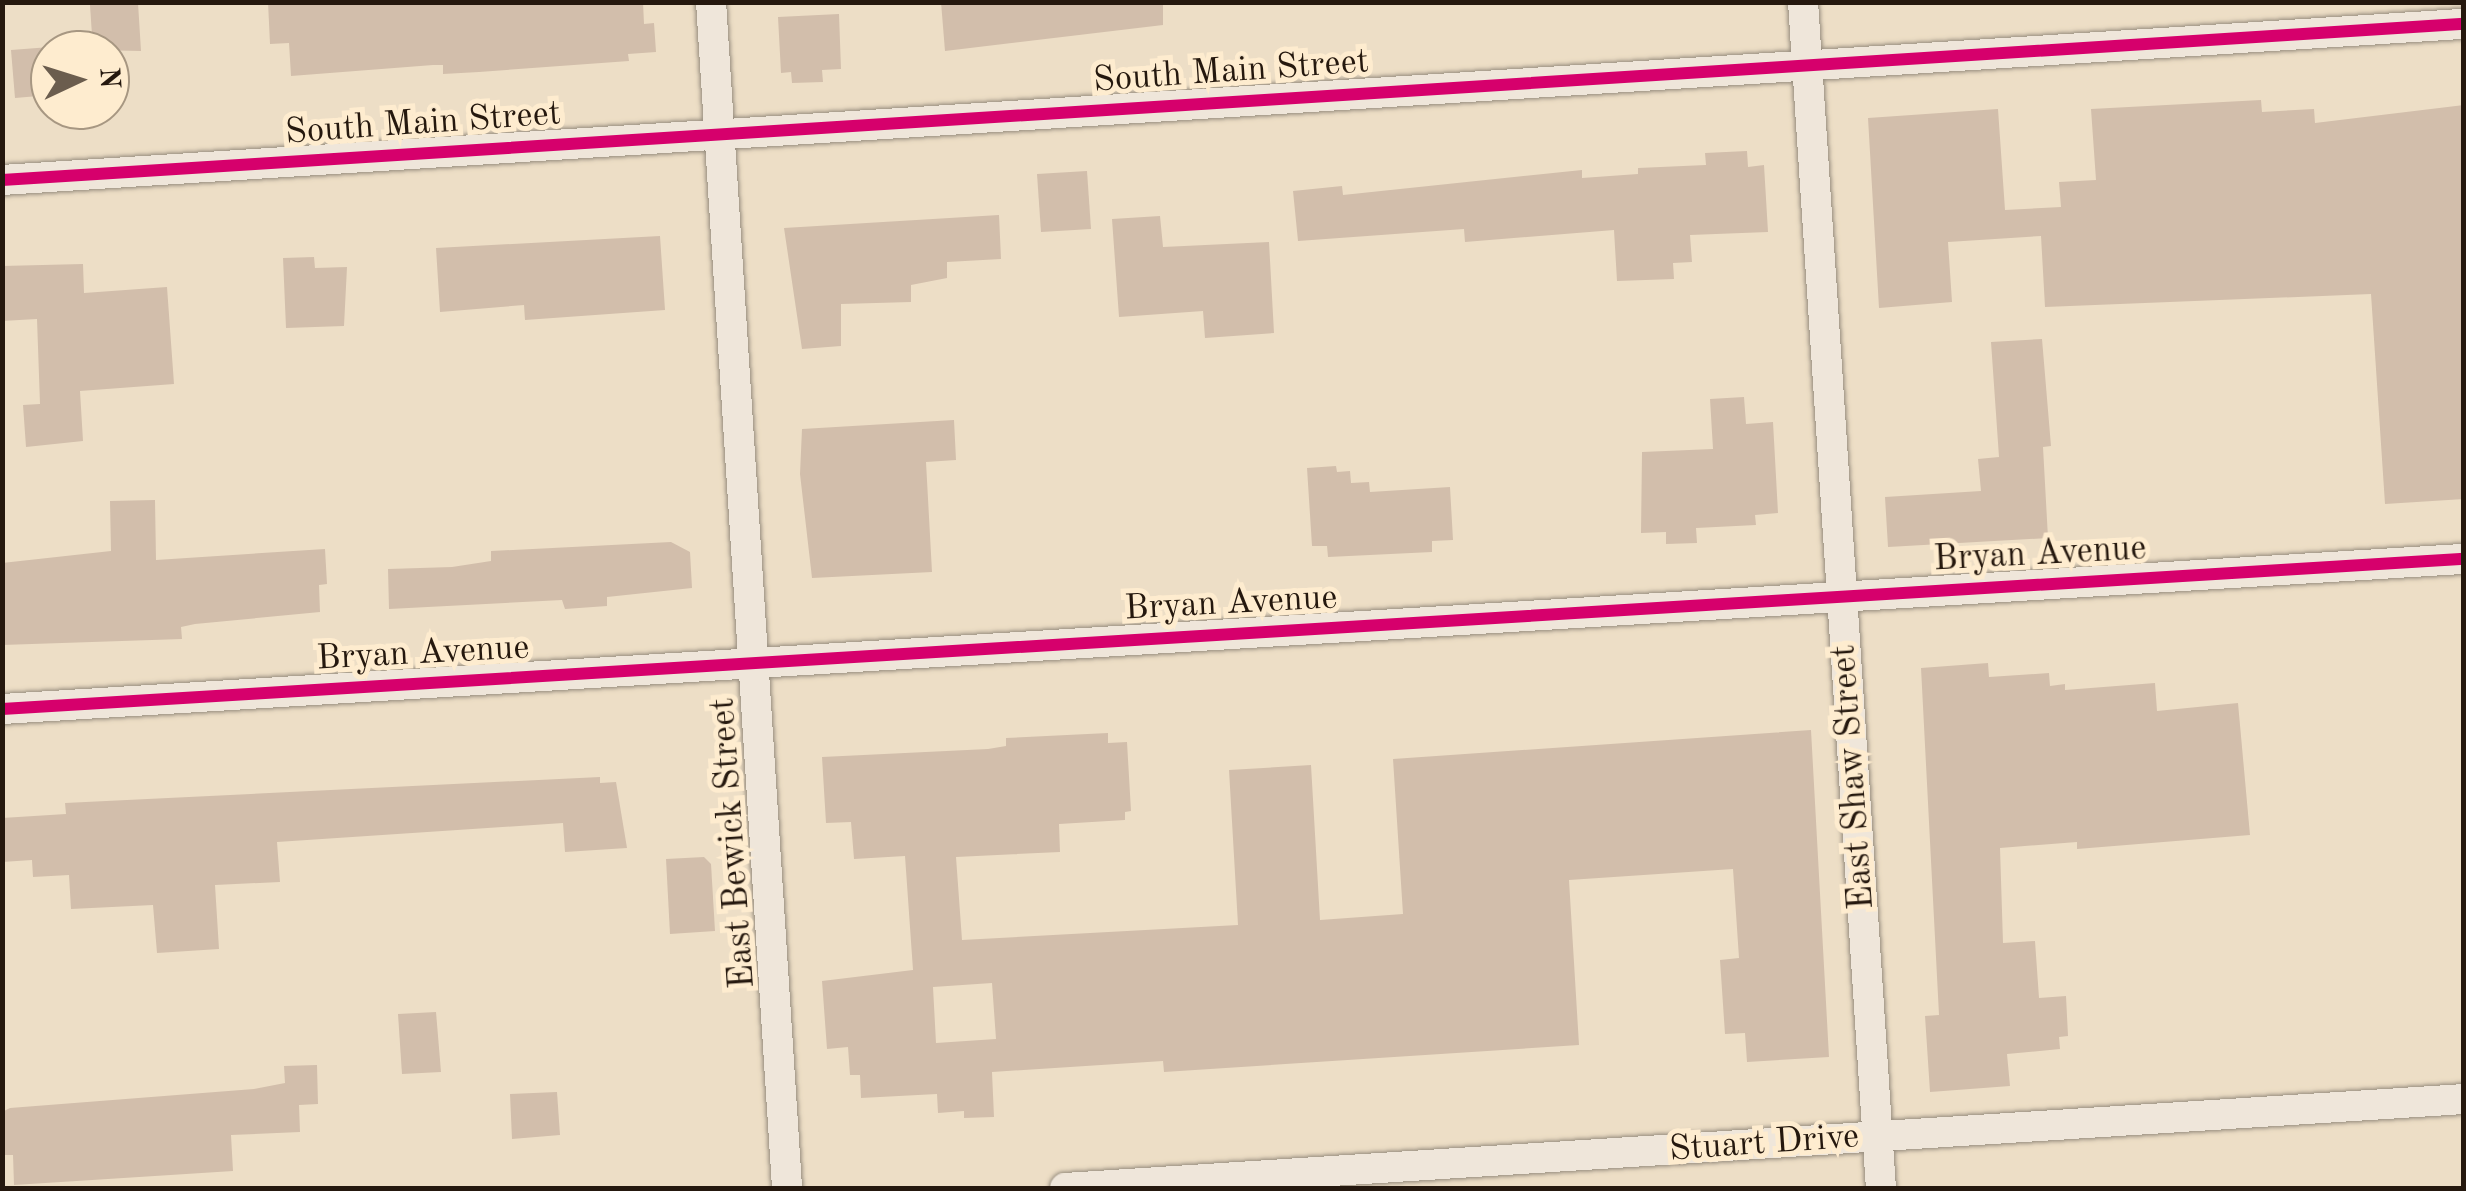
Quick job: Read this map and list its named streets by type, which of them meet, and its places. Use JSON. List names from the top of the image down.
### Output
{
  "streets": {
    "street": [
      "South Main Street",
      "Bryan Avenue",
      "East Shaw Street",
      "East Bewick Street",
      "Stuart Drive"
    ]
  },
  "crossings": [
    ["South Main Street", "East Shaw Street"],
    ["South Main Street", "East Bewick Street"],
    ["Bryan Avenue", "East Shaw Street"],
    ["Bryan Avenue", "East Bewick Street"],
    ["East Shaw Street", "Stuart Drive"]
  ],
  "north": "right"
}
